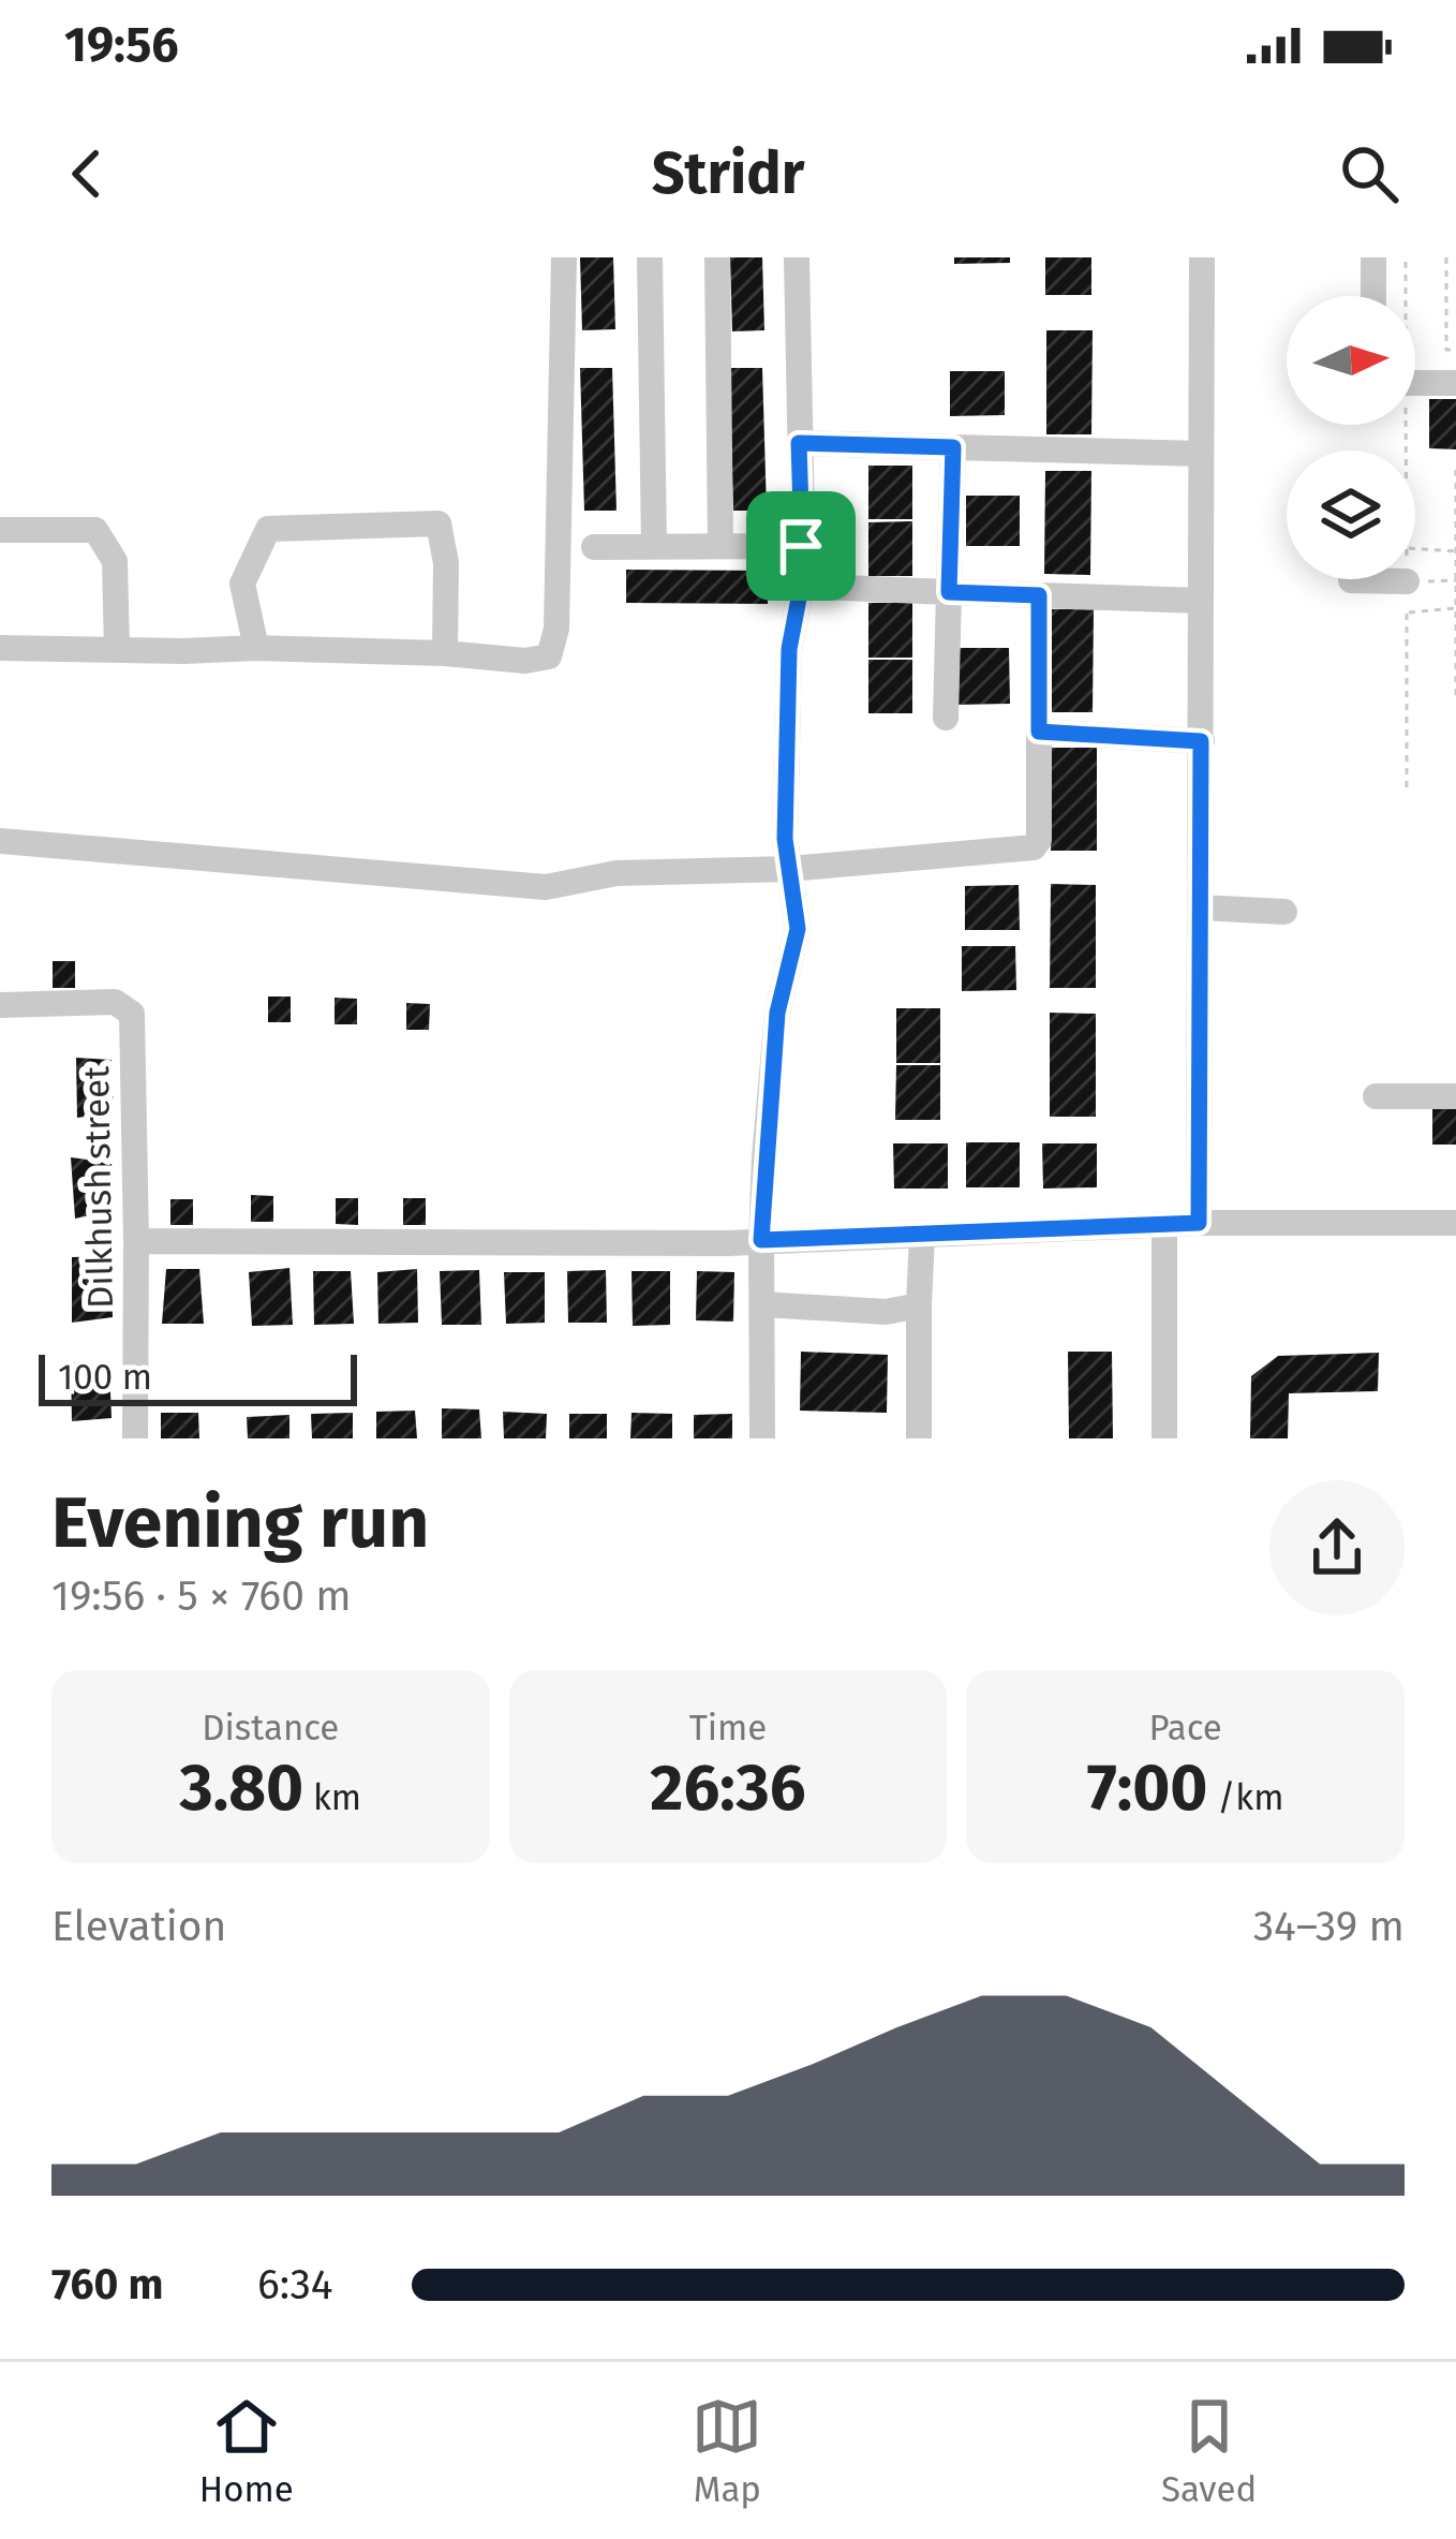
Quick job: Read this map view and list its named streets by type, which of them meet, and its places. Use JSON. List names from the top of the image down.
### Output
{
  "streets": {
    "street": ["Dilkhush street"]
  },
  "scale_bar": "100 m",
  "north": "right",
  "page": {
    "status": "19:56",
    "header": "Stridr",
    "scale": "100 m",
    "heading": ["Evening run", "19:56 · 5 × 760 m"],
    "stats": [
      ["Distance", "3.80 km"],
      ["Time", "26:36"],
      ["Pace", "7:00 /km"]
    ],
    "chart": ["Elevation", "34–39 m"],
    "list": [
      {
        "name": "760 m",
        "note": "6:34"
      }
    ],
    "tabs": ["Home", "Map", "Saved"]
  }
}
